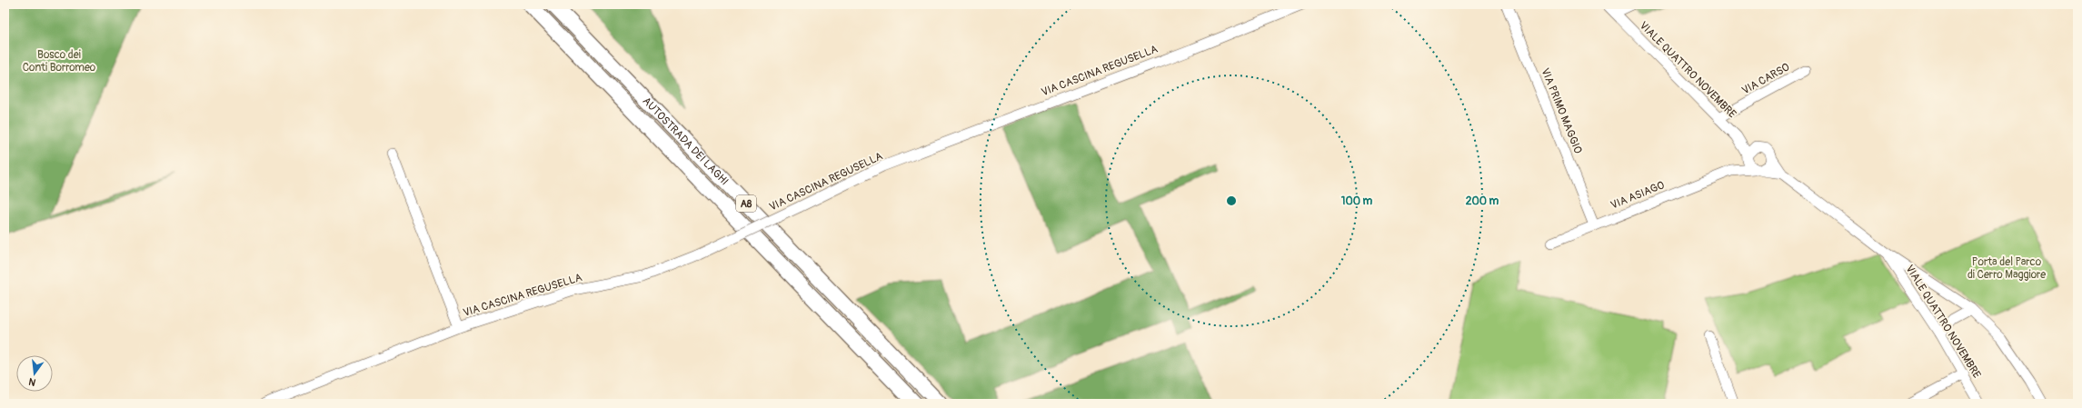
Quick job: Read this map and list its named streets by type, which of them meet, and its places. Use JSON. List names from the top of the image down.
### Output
{
  "streets": {
    "highway": ["AUTOSTRADA DEI LAGHI", "A8"],
    "street": [
      "VIALE QUATTRO NOVEMBRE",
      "VIA CASCINA REGUSELLA",
      "VIA CARSO",
      "VIA PRIMO MAGGIO",
      "VIA ASIAGO"
    ]
  },
  "crossings": [
    ["VIALE QUATTRO NOVEMBRE", "VIA CARSO"],
    ["VIALE QUATTRO NOVEMBRE", "VIA ASIAGO"],
    ["VIA PRIMO MAGGIO", "VIA ASIAGO"]
  ],
  "parks": ["Bosco dei Conti Borromeo", "Porta del Parco di Cerro Maggiore"],
  "north": "bottom",
  "rings": ["100 m", "200 m"]
}
